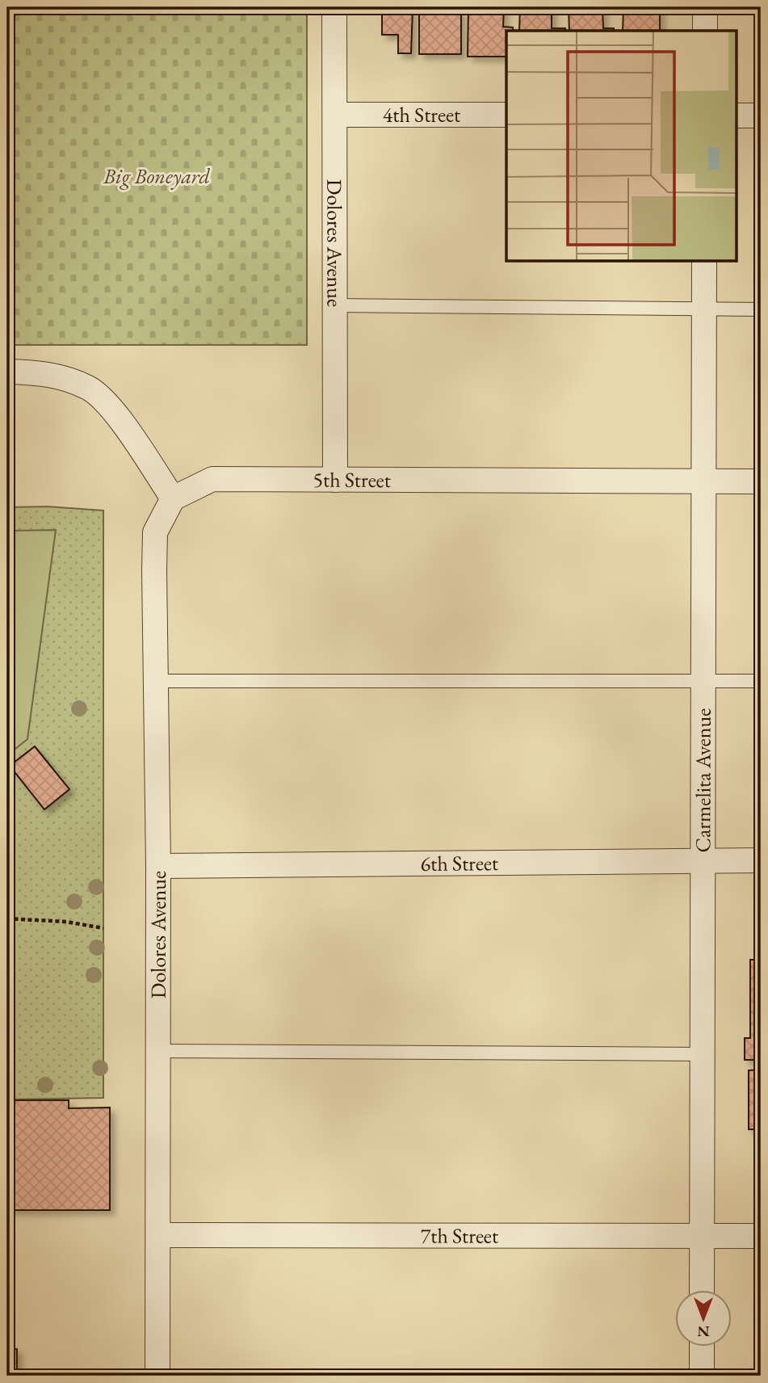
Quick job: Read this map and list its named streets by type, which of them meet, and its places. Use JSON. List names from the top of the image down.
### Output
{
  "streets": {
    "street": [
      "4th Street",
      "Dolores Avenue",
      "5th Street",
      "Carmelita Avenue",
      "6th Street",
      "7th Street"
    ]
  },
  "crossings": [
    ["4th Street", "Dolores Avenue"],
    ["Dolores Avenue", "5th Street"],
    ["Dolores Avenue", "6th Street"],
    ["Dolores Avenue", "7th Street"],
    ["5th Street", "Carmelita Avenue"],
    ["Carmelita Avenue", "6th Street"],
    ["Carmelita Avenue", "7th Street"]
  ],
  "parks": ["Big Boneyard"],
  "north": "bottom"
}
